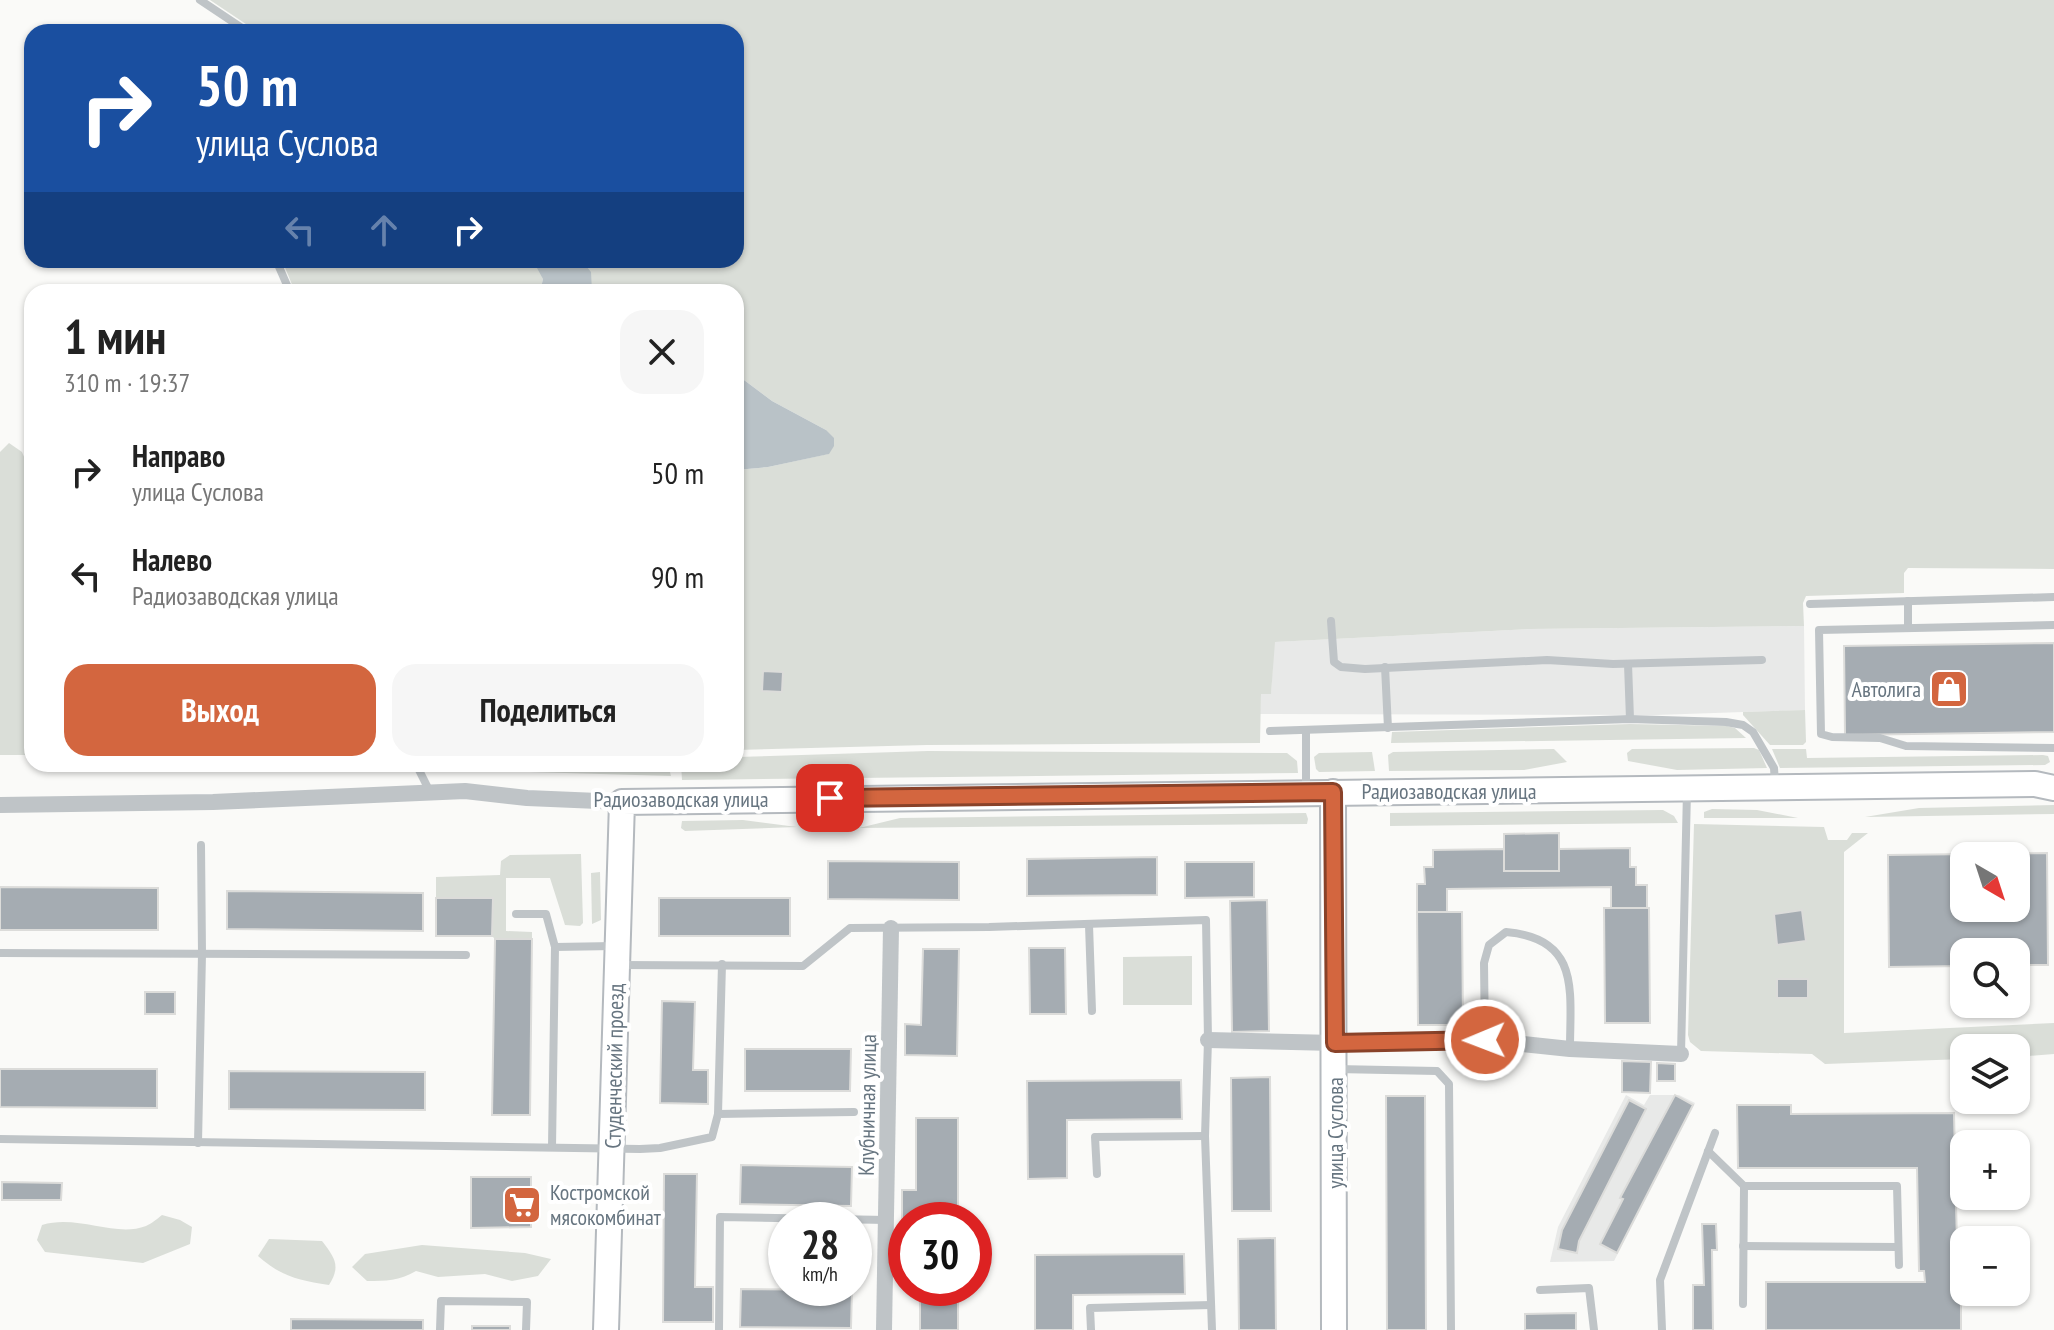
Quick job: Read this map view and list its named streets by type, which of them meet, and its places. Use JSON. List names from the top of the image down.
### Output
{
  "streets": {
    "street": [
      "Радиозаводская улица",
      "Студенческий проезд",
      "Клубничная улица",
      "улица Суслова"
    ]
  },
  "crossings": [
    ["Радиозаводская улица", "Студенческий проезд"],
    ["Радиозаводская улица", "улица Суслова"]
  ],
  "places": {
    "shop": ["Автолига"],
    "supermarket": ["Костромской мясокомбинат"]
  },
  "north": "bottom right",
  "page": {
    "turn": ["50 m", "улица Суслова"],
    "heading": ["1 мин", "310 m · 19:37"],
    "list": [
      {
        "name": "Направо",
        "note": "улица Суслова",
        "value": "50 m"
      },
      {
        "name": "Налево",
        "note": "Радиозаводская улица",
        "value": "90 m"
      }
    ],
    "buttons": ["Выход", "Поделиться"],
    "map_buttons": ["+", "−"],
    "speed": "28 km/h",
    "limit": "30"
  }
}
